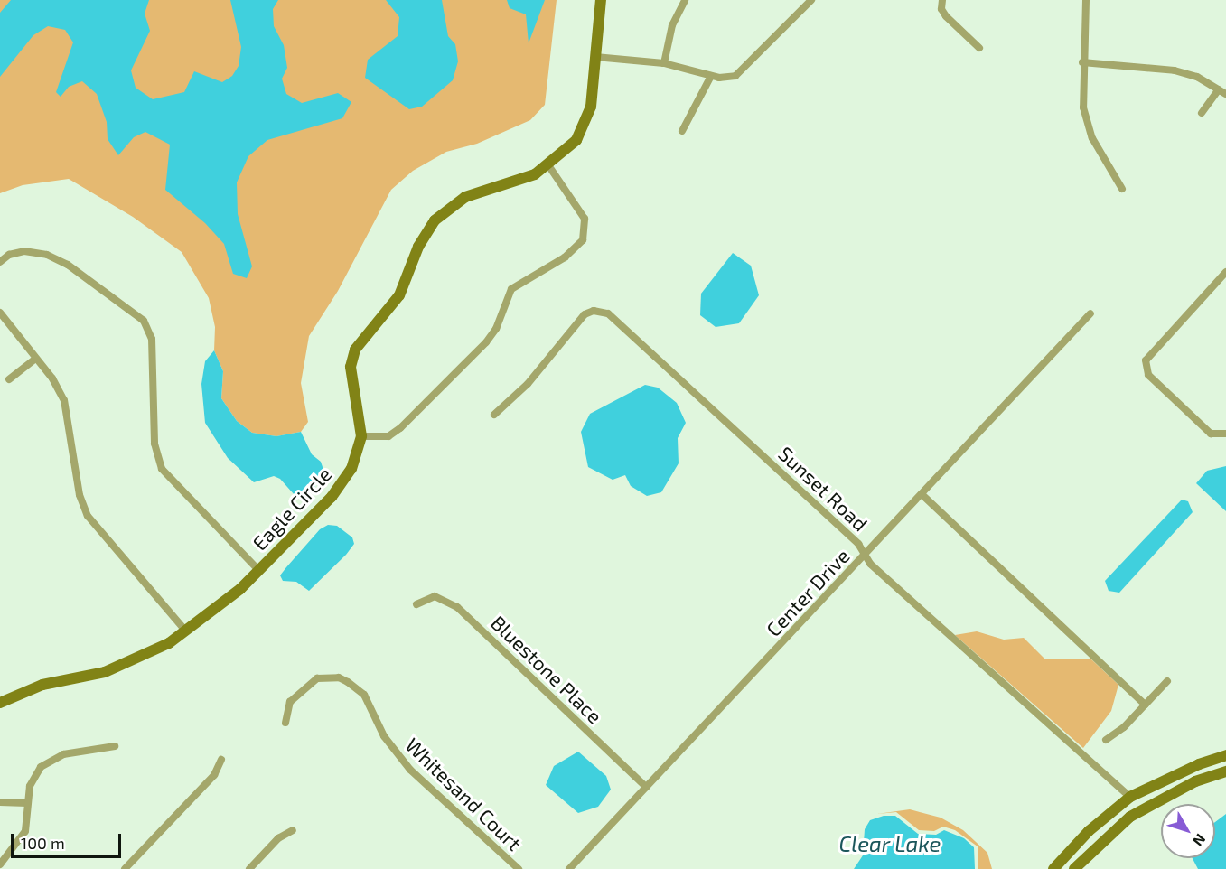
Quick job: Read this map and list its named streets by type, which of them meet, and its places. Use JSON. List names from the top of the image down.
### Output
{
  "streets": {
    "street": [
      "Sunset Road",
      "Eagle Circle",
      "Center Drive",
      "Bluestone Place",
      "Whitesand Court"
    ]
  },
  "crossings": [
    ["Sunset Road", "Center Drive"],
    ["Center Drive", "Bluestone Place"]
  ],
  "water": ["Clear Lake"],
  "scale_bar": "100 m",
  "north": "bottom right"
}
